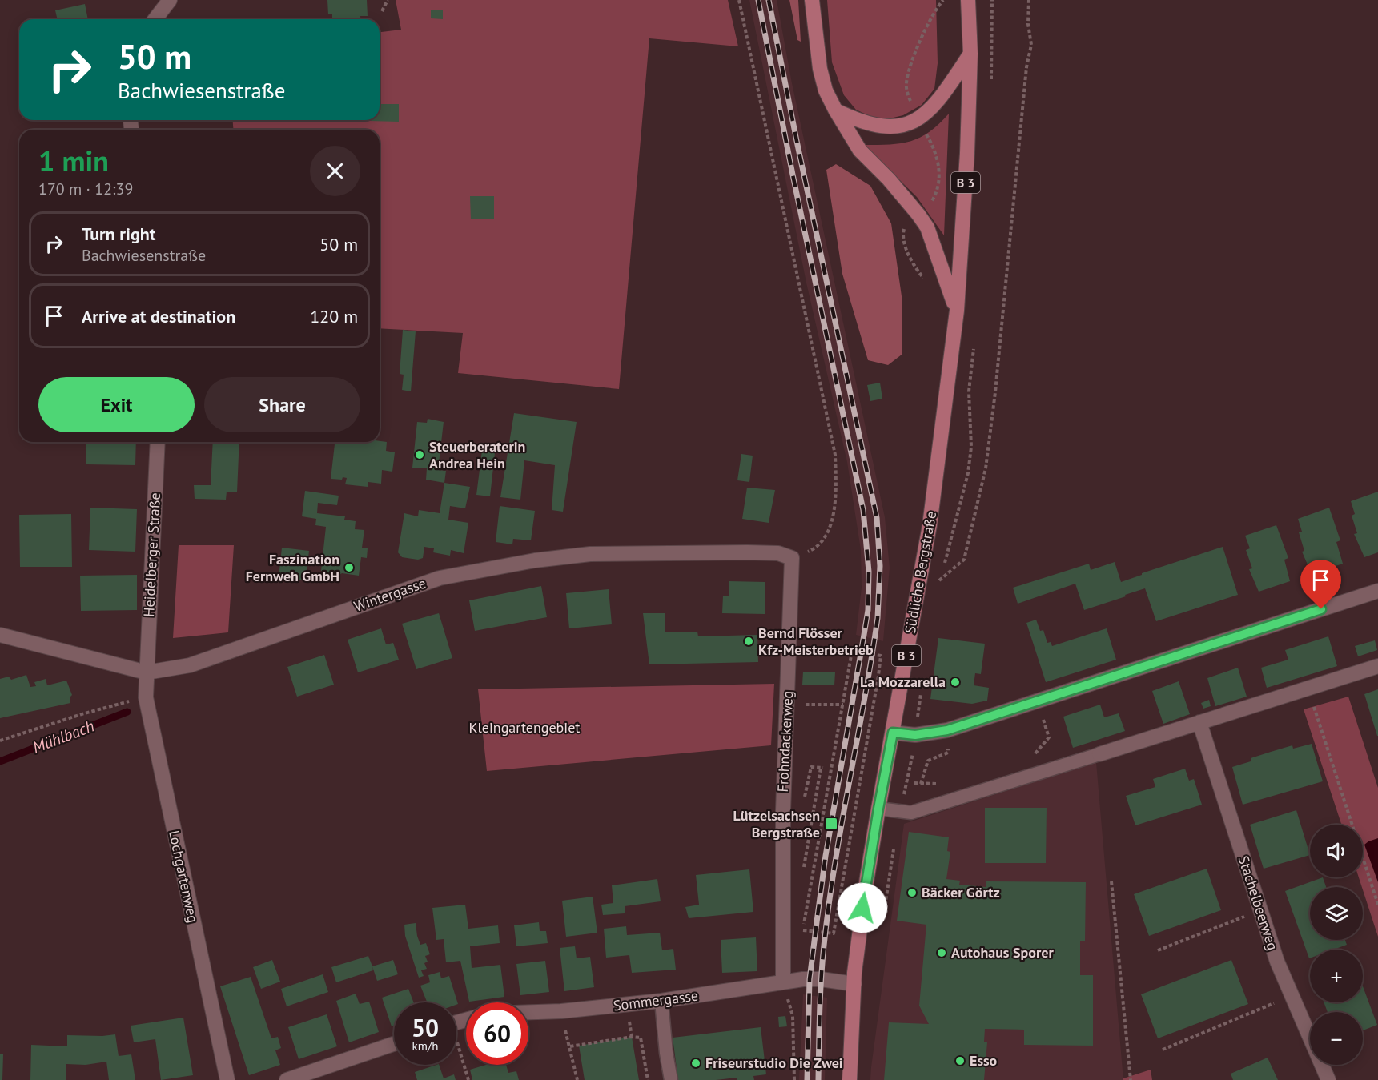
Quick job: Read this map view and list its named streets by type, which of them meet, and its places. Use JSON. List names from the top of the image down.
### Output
{
  "streets": {
    "main road": ["B 3", "Südliche Bergstraße"],
    "street": [
      "Heidelberger Straße",
      "Wintergasse",
      "Frohndackerweg",
      "Lochgartenweg",
      "Stachelbeerweg",
      "Sommergasse"
    ]
  },
  "crossings": [
    ["B 3", "Südliche Bergstraße"],
    ["Heidelberger Straße", "Wintergasse"],
    ["Heidelberger Straße", "Lochgartenweg"],
    ["Südliche Bergstraße", "Sommergasse"],
    ["Wintergasse", "Frohndackerweg"],
    ["Wintergasse", "Lochgartenweg"],
    ["Frohndackerweg", "Sommergasse"]
  ],
  "water": ["Mühlbach"],
  "parks": ["Kleingartengebiet"],
  "places": {
    "other": [
      "Steuerberaterin Andrea Hein",
      "Faszination Fernweh GmbH",
      "Bernd Flösser Kfz-Meisterbetrieb",
      "La Mozzarella",
      "Bäcker Görtz",
      "Autohaus Sporer",
      "Esso",
      "Friseurstudio Die Zwei"
    ],
    "transit": ["Lützelsachsen Bergstraße"]
  },
  "page": {
    "turn": ["50 m", "Bachwiesenstraße"],
    "heading": ["1 min", "170 m · 12:39"],
    "list": [
      {
        "name": "Turn right",
        "note": "Bachwiesenstraße",
        "value": "50 m"
      },
      {
        "name": "Arrive at destination",
        "value": "120 m"
      }
    ],
    "buttons": ["Exit", "Share"],
    "map_buttons": ["+", "−"],
    "speed": "50 km/h",
    "limit": "60"
  }
}
